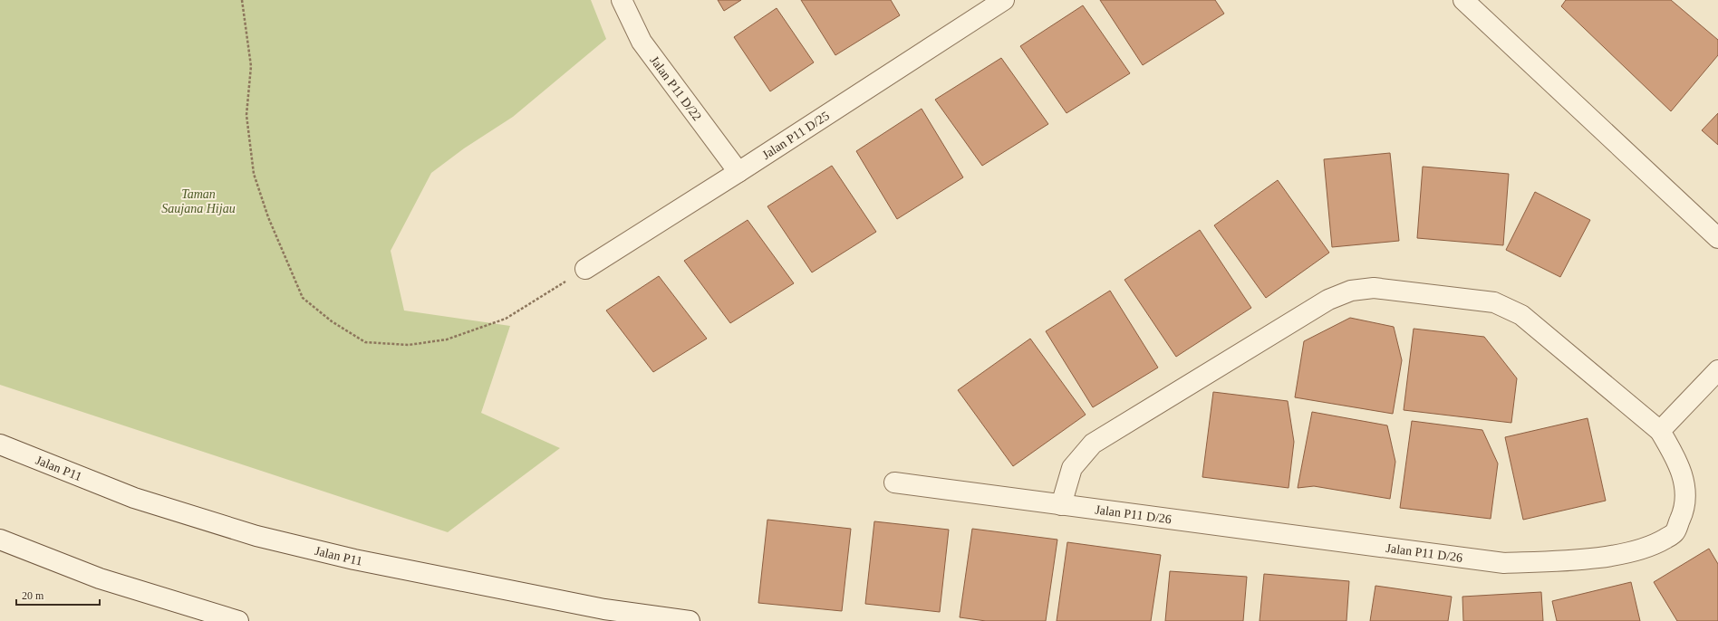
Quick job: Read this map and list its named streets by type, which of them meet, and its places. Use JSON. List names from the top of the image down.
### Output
{
  "streets": {
    "street": [
      "Jalan P11 D/22",
      "Jalan P11 D/25",
      "Jalan P11",
      "Jalan P11 D/26"
    ]
  },
  "crossings": [
    ["Jalan P11 D/22", "Jalan P11 D/25"]
  ],
  "parks": ["Taman Saujana Hijau"],
  "scale_bar": "20 m"
}
